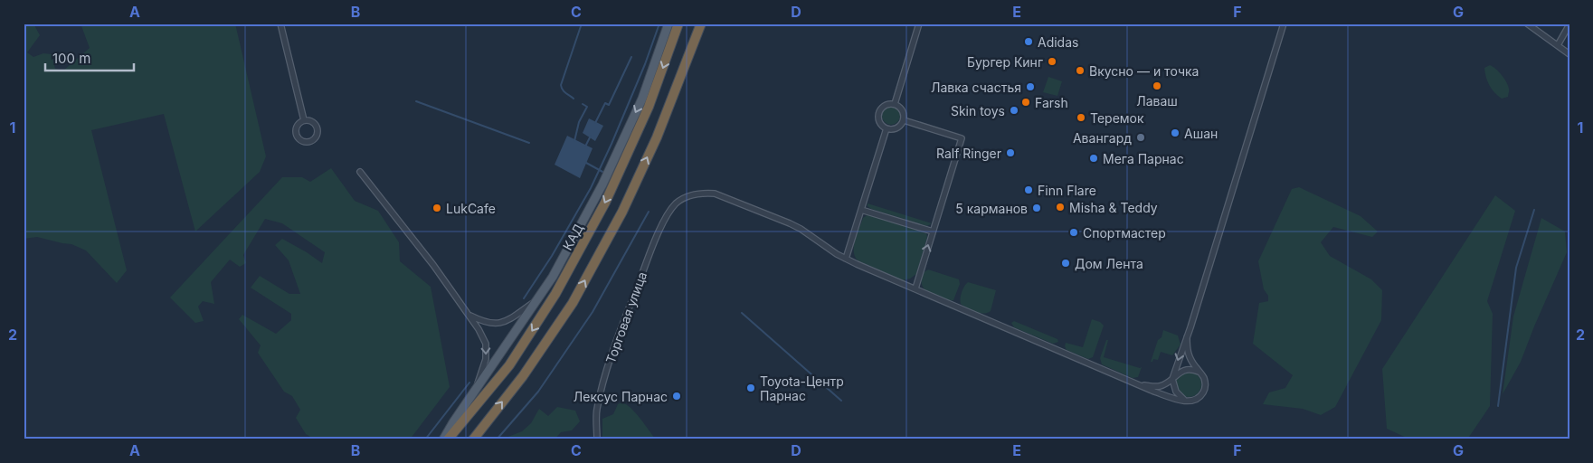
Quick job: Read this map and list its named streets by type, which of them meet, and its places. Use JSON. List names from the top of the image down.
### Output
{
  "streets": {
    "highway": ["КАД"],
    "street": ["Торговая улица"]
  },
  "places": [
    "Adidas",
    "Бургер Кинг",
    "Вкусно — и точка",
    "Лаваш",
    "Лавка счастья",
    "Farsh",
    "Skin toys",
    "Теремок",
    "Ашан",
    "Авангард",
    "Ralf Ringer",
    "Мега Парнас",
    "Finn Flare",
    "Misha & Teddy",
    "LukCafe",
    "5 карманов",
    "Спортмастер",
    "Дом Лента",
    "Toyota-Центр Парнас",
    "Лексус Парнас"
  ],
  "scale_bar": "100 m",
  "grid": {
    "columns": [
      "A",
      "B",
      "C",
      "D",
      "E",
      "F",
      "G"
    ],
    "rows": ["1", "2"]
  }
}
